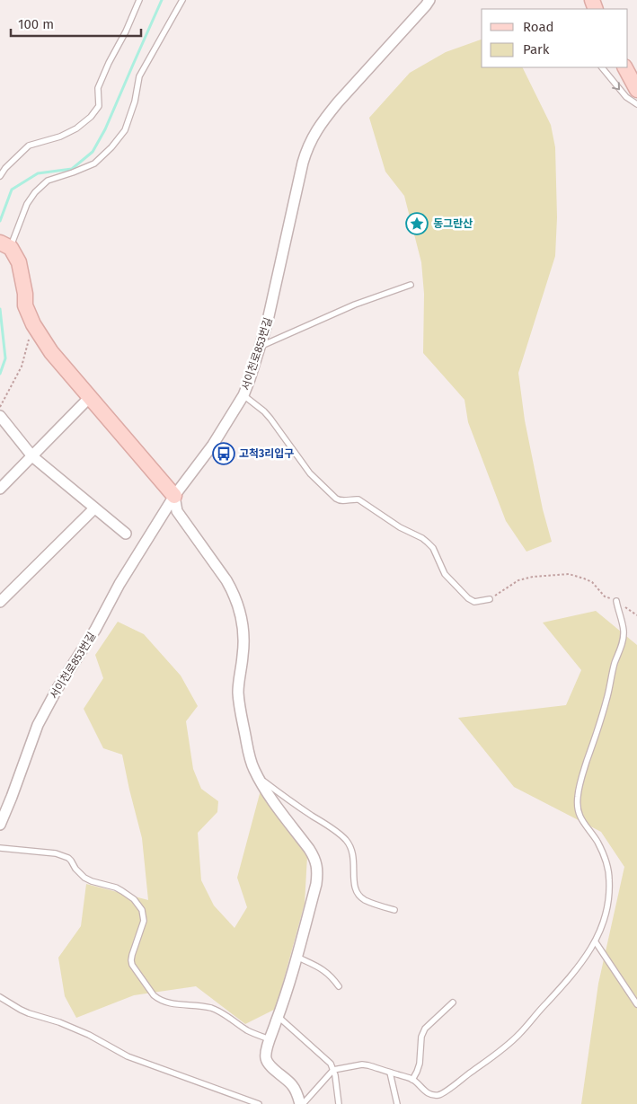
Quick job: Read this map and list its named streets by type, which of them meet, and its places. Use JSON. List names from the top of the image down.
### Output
{
  "streets": {
    "street": ["서이천로853번길"]
  },
  "places": {
    "place": ["동그란산"],
    "bus stop": ["고척3리입구"]
  },
  "legend": ["Road", "Park"],
  "scale_bar": "100 m"
}
